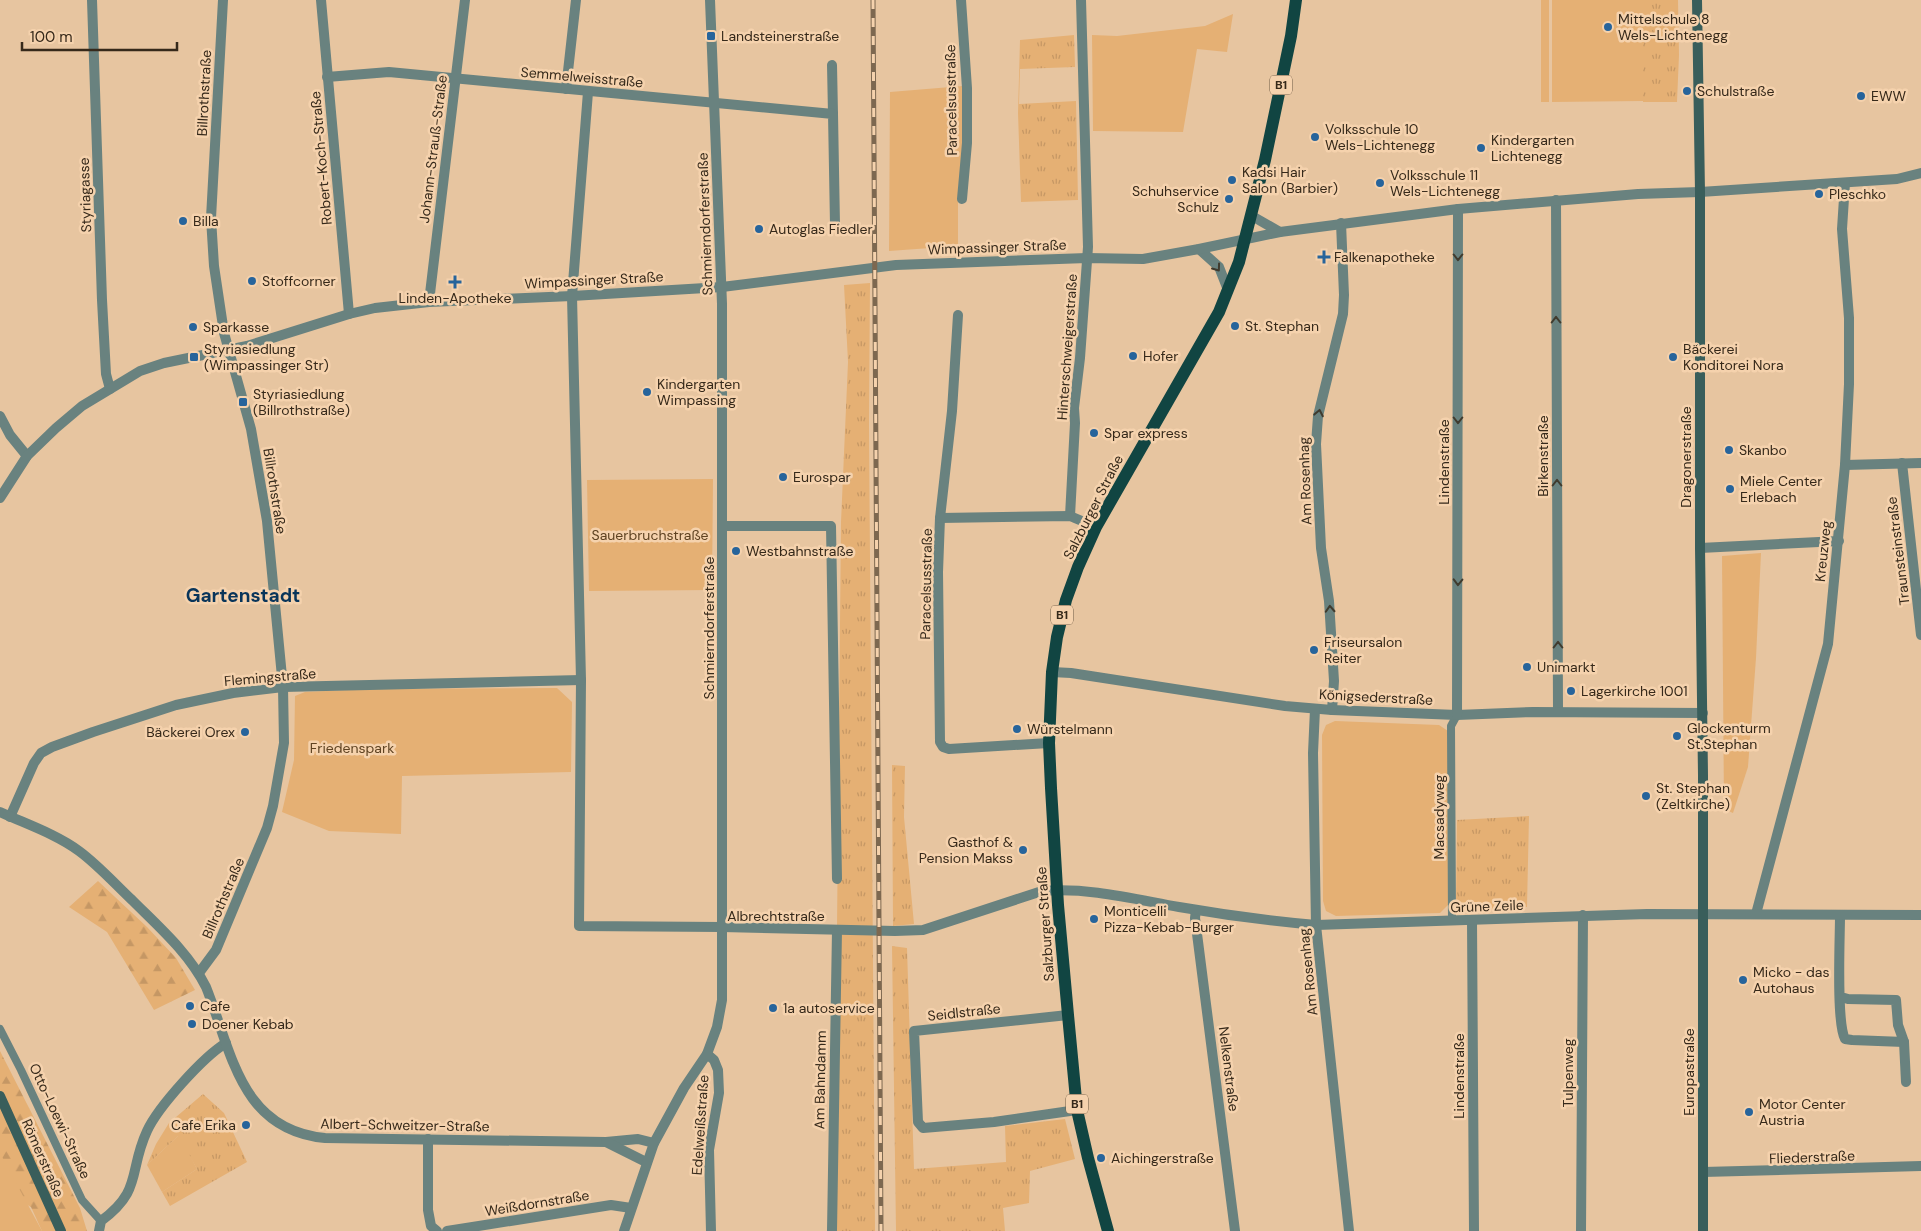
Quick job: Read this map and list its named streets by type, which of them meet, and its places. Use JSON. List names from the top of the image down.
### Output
{
  "streets": {
    "main road": [
      "B1",
      "Dragonerstraße",
      "Salzburger Straße",
      "Europastraße",
      "Römerstraße"
    ],
    "street": [
      "Semmelweisstraße",
      "Billrothstraße",
      "Paracelsusstraße",
      "Johann-Strauß-Straße",
      "Robert-Koch-Straße",
      "Styriagasse",
      "Schmierndorferstraße",
      "Wimpassinger Straße",
      "Hinterschweigerstraße",
      "Birkenstraße",
      "Lindenstraße",
      "Am Rosenhag",
      "Kreuzweg",
      "Traunsteinstraße",
      "Flemingstraße",
      "Königsederstraße",
      "Macsadyweg",
      "Grüne Zeile",
      "Albrechtstraße",
      "Seidlstraße",
      "Nelkenstraße",
      "Tulpenweg",
      "Am Bahndamm",
      "Otto-Loewi-Straße",
      "Albert-Schweitzer-Straße",
      "Edelweißstraße",
      "Fliederstraße",
      "Weißdornstraße"
    ]
  },
  "crossings": [
    ["Semmelweisstraße", "Johann-Strauß-Straße"],
    ["Semmelweisstraße", "Robert-Koch-Straße"],
    ["Semmelweisstraße", "Schmierndorferstraße"],
    ["Billrothstraße", "Wimpassinger Straße"],
    ["Billrothstraße", "Flemingstraße"],
    ["Billrothstraße", "Albert-Schweitzer-Straße"],
    ["Paracelsusstraße", "Salzburger Straße"],
    ["Johann-Strauß-Straße", "Wimpassinger Straße"],
    ["Robert-Koch-Straße", "Wimpassinger Straße"],
    ["Styriagasse", "Wimpassinger Straße"],
    ["Schmierndorferstraße", "Wimpassinger Straße"],
    ["Schmierndorferstraße", "Albrechtstraße"],
    ["Wimpassinger Straße", "Hinterschweigerstraße"],
    ["Wimpassinger Straße", "Salzburger Straße"],
    ["Birkenstraße", "Königsederstraße"],
    ["Dragonerstraße", "Königsederstraße"],
    ["Dragonerstraße", "Grüne Zeile"],
    ["Dragonerstraße", "Europastraße"],
    ["Lindenstraße", "Königsederstraße"],
    ["Lindenstraße", "Macsadyweg"],
    ["Lindenstraße", "Grüne Zeile"],
    ["Am Rosenhag", "Königsederstraße"],
    ["Am Rosenhag", "Grüne Zeile"],
    ["Salzburger Straße", "Königsederstraße"],
    ["Salzburger Straße", "Grüne Zeile"],
    ["Salzburger Straße", "Albrechtstraße"],
    ["Salzburger Straße", "Seidlstraße"],
    ["Kreuzweg", "Grüne Zeile"],
    ["Flemingstraße", "Albert-Schweitzer-Straße"],
    ["Königsederstraße", "Macsadyweg"],
    ["Macsadyweg", "Grüne Zeile"],
    ["Grüne Zeile", "Albrechtstraße"],
    ["Grüne Zeile", "Nelkenstraße"],
    ["Grüne Zeile", "Europastraße"],
    ["Grüne Zeile", "Tulpenweg"],
    ["Albrechtstraße", "Am Bahndamm"],
    ["Albrechtstraße", "Albert-Schweitzer-Straße"],
    ["Albrechtstraße", "Edelweißstraße"],
    ["Albrechtstraße", "Weißdornstraße"],
    ["Europastraße", "Fliederstraße"],
    ["Otto-Loewi-Straße", "Albert-Schweitzer-Straße"]
  ],
  "one_way": ["Birkenstraße", "Lindenstraße", "Am Rosenhag"],
  "districts": ["Gartenstadt"],
  "parks": ["Sauerbruchstraße", "Friedenspark"],
  "places": {
    "other": [
      "Mittelschule 8 Wels-Lichtenegg",
      "Schulstraße",
      "EWW",
      "Volksschule 10 Wels-Lichtenegg",
      "Kindergarten Lichtenegg",
      "Kadsi Hair Salon (Barbier)",
      "Volksschule 11 Wels-Lichtenegg",
      "Pleschko",
      "Schuhservice Schulz",
      "Billa",
      "Autoglas Fiedler",
      "Stoffcorner",
      "St. Stephan",
      "Sparkasse",
      "Hofer",
      "Bäckerei Konditorei Nora",
      "Kindergarten Wimpassing",
      "Spar express",
      "Skanbo",
      "Eurospar",
      "Miele Center Erlebach",
      "Westbahnstraße",
      "Friseursalon Reiter",
      "Unimarkt",
      "Lagerkirche 1001",
      "Würstelmann",
      "Bäckerei Orex",
      "Glockenturm St.Stephan",
      "St. Stephan (Zeltkirche)",
      "Gasthof & Pension Makss",
      "Monticelli Pizza-Kebab-Burger",
      "Micko - das Autohaus",
      "Cafe",
      "1a autoservice",
      "Doener Kebab",
      "Motor Center Austria",
      "Cafe Erika",
      "Aichingerstraße"
    ],
    "transit": ["Landsteinerstraße", "Styriasiedlung (Wimpassinger Str)", "Styriasiedlung (Billrothstraße)"],
    "health": ["Falkenapotheke", "Linden-Apotheke"]
  },
  "scale_bar": "100 m"
}
